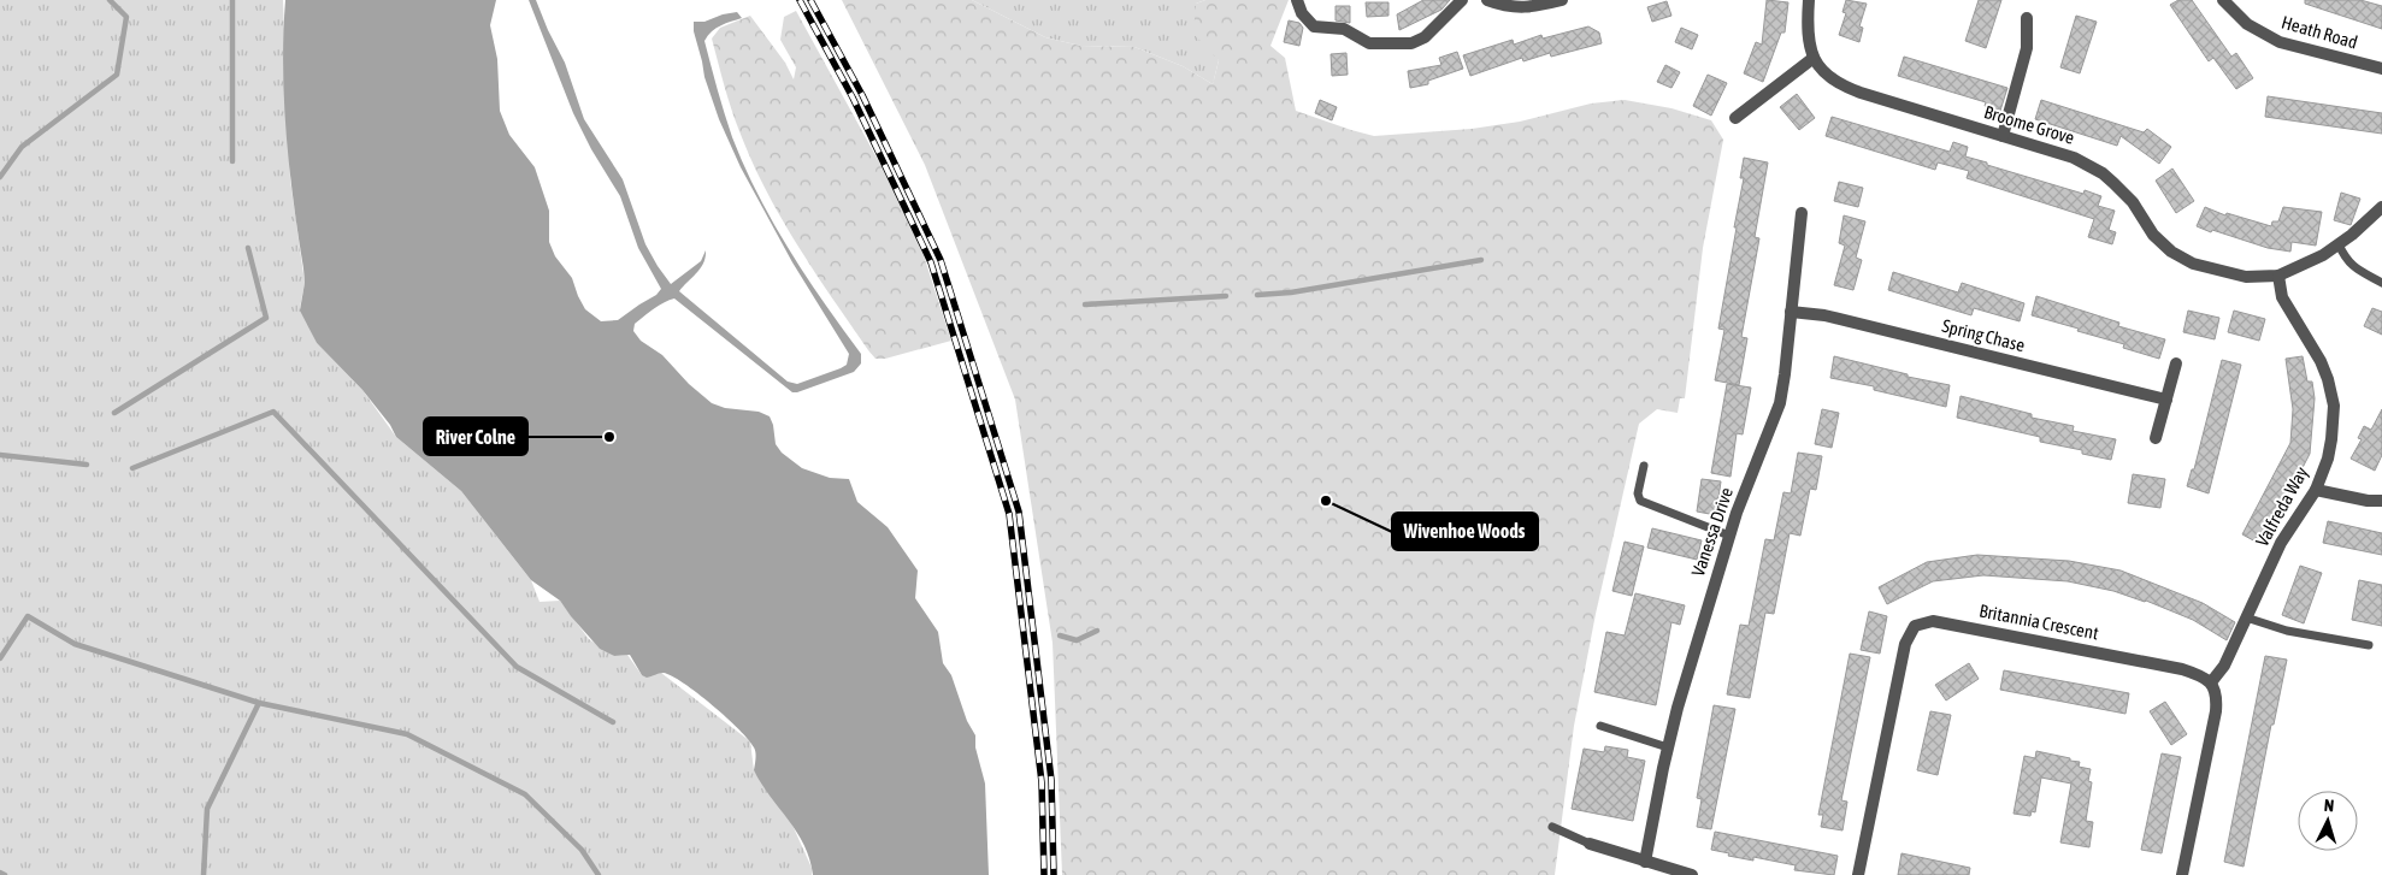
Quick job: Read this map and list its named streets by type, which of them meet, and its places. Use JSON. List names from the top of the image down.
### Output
{
  "streets": {
    "street": [
      "Heath Road",
      "Broome Grove",
      "Spring Chase",
      "Valfreda Way",
      "Vanessa Drive",
      "Britannia Crescent"
    ]
  },
  "crossings": [
    ["Broome Grove", "Valfreda Way"],
    ["Spring Chase", "Vanessa Drive"],
    ["Valfreda Way", "Britannia Crescent"]
  ],
  "places": ["River Colne", "Wivenhoe Woods"],
  "north": "top"
}
